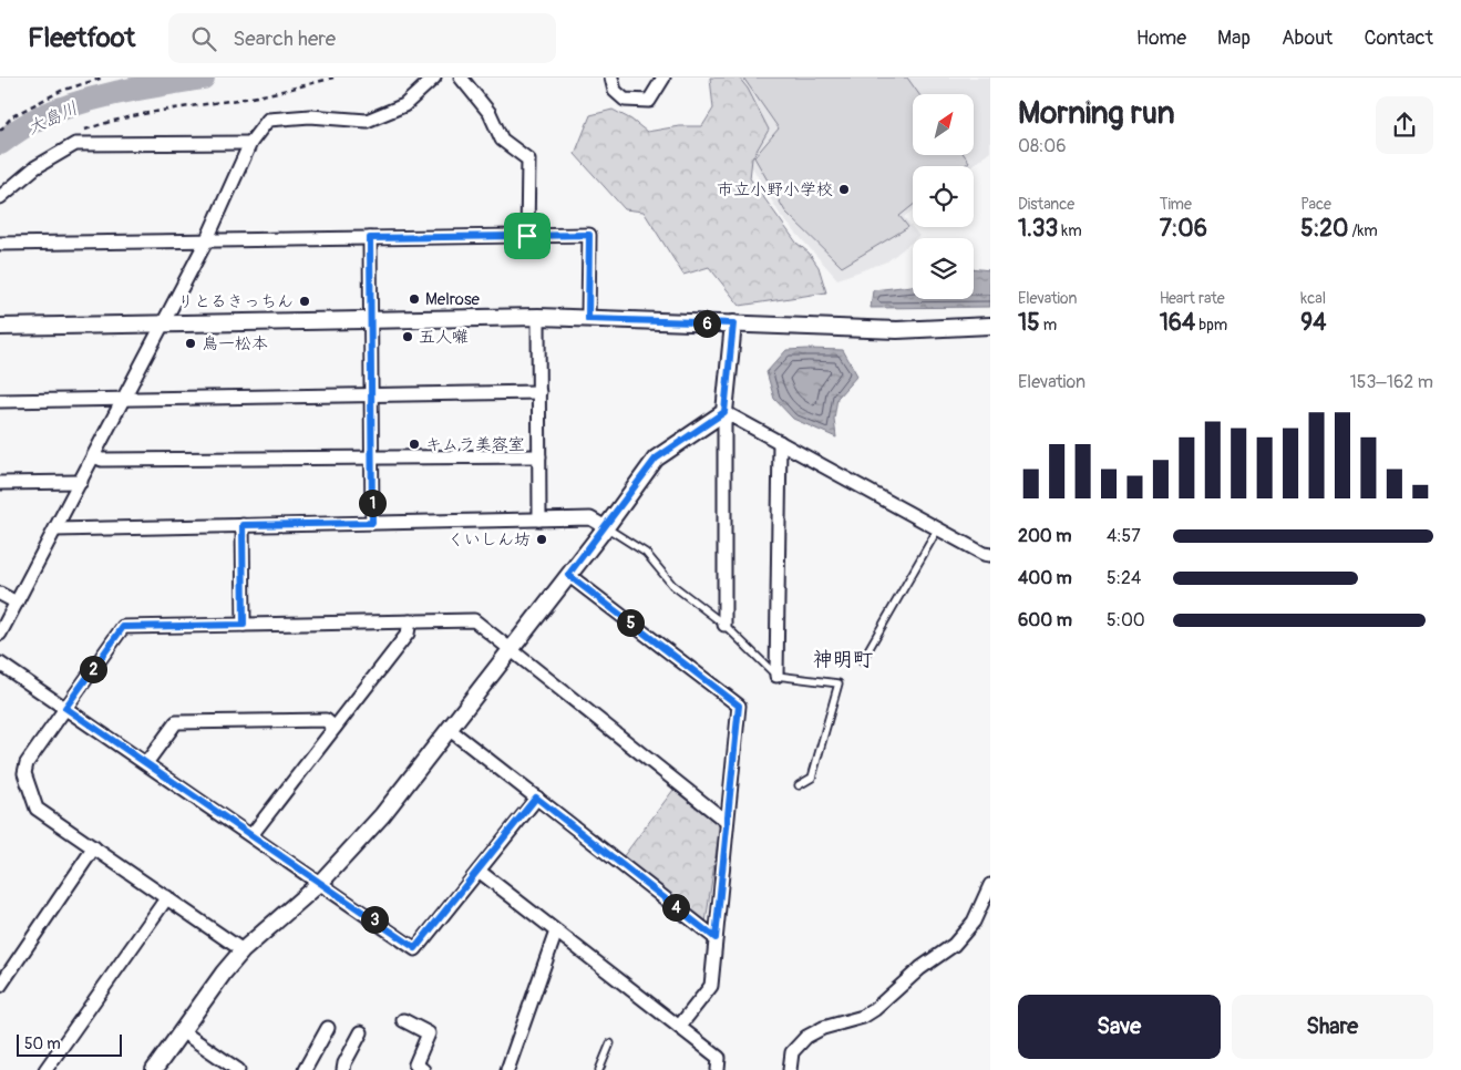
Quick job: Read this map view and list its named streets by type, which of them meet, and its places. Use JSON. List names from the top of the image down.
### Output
{
  "districts": ["神明町"],
  "water": ["大島川"],
  "places": [
    "市立小野小学校",
    "Melrose",
    "りとるきっちん",
    "五人囃",
    "鳥一松本",
    "キムラ美容室",
    "くいしん坊"
  ],
  "scale_bar": "50 m",
  "north": "top right",
  "page": {
    "header": "Fleetfoot",
    "search": "Search here",
    "nav": [
      "Home",
      "Map",
      "About",
      "Contact"
    ],
    "heading": ["Morning run", "08:06"],
    "stats": [
      ["Distance", "1.33 km"],
      ["Time", "7:06"],
      ["Pace", "5:20 /km"],
      ["Elevation", "15 m"],
      ["Heart rate", "164 bpm"],
      ["kcal", "94"]
    ],
    "pins": [
      "6",
      "1",
      "5",
      "2",
      "4",
      "3"
    ],
    "chart": ["Elevation", "153–162 m"],
    "list": [
      {
        "name": "200 m",
        "note": "4:57"
      },
      {
        "name": "400 m",
        "note": "5:24"
      },
      {
        "name": "600 m",
        "note": "5:00"
      }
    ],
    "buttons": ["Save", "Share"],
    "scale": "50 m"
  }
}
